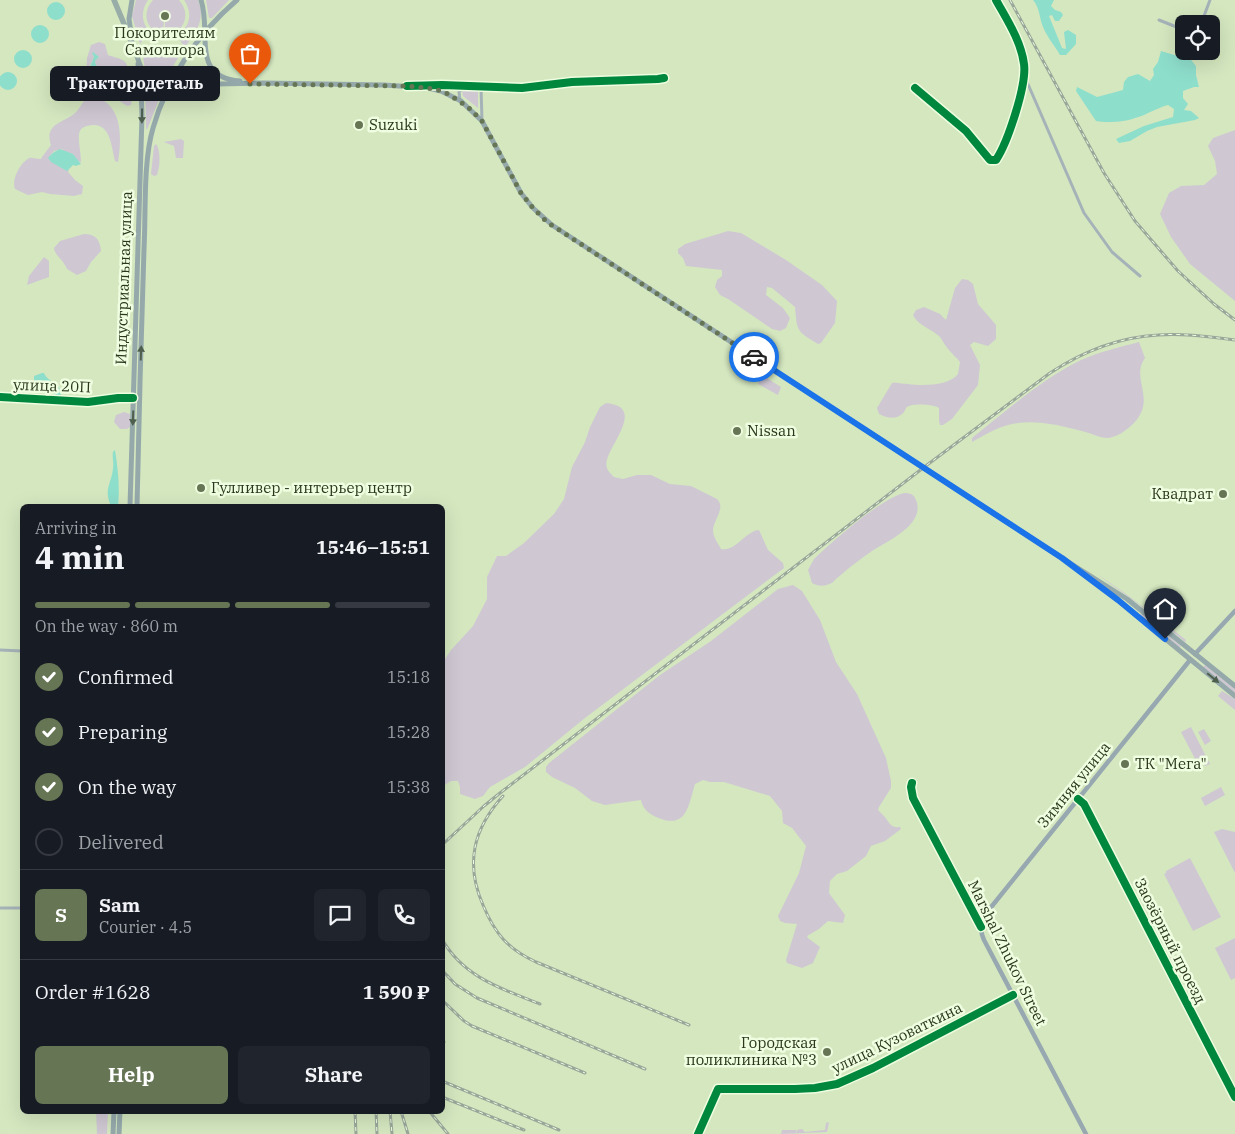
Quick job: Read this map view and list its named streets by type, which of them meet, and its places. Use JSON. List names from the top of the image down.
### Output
{
  "streets": {
    "main road": ["Индустриальная улица", "Зимняя улица", "Marshal Zhukov Street"],
    "street": ["улица 20П", "Заозёрный проезд", "улица Кузоваткина"]
  },
  "crossings": [
    ["Индустриальная улица", "улица 20П"],
    ["Зимняя улица", "Заозёрный проезд"],
    ["Зимняя улица", "Marshal Zhukov Street"],
    ["Marshal Zhukov Street", "улица Кузоваткина"]
  ],
  "places": [
    "Покорителям Самотлора",
    "Трактородеталь",
    "Suzuki",
    "Nissan",
    "Гулливер - интерьер центр",
    "Квадрат",
    "ТК \"Мега\"",
    "Городская поликлиника №3"
  ],
  "page": {
    "bubble": "Трактородеталь",
    "heading": ["4 min", "Arriving in", "15:46–15:51"],
    "panel": [
      "Sam",
      "Courier · 4.5",
      "Order #1628",
      "1 590 ₽"
    ],
    "bar": "On the way · 860 m",
    "list": [
      ["Confirmed", "15:18"],
      ["Preparing", "15:28"],
      ["On the way", "15:38"],
      "Delivered"
    ],
    "round": "S",
    "buttons": ["Help", "Share"]
  }
}
